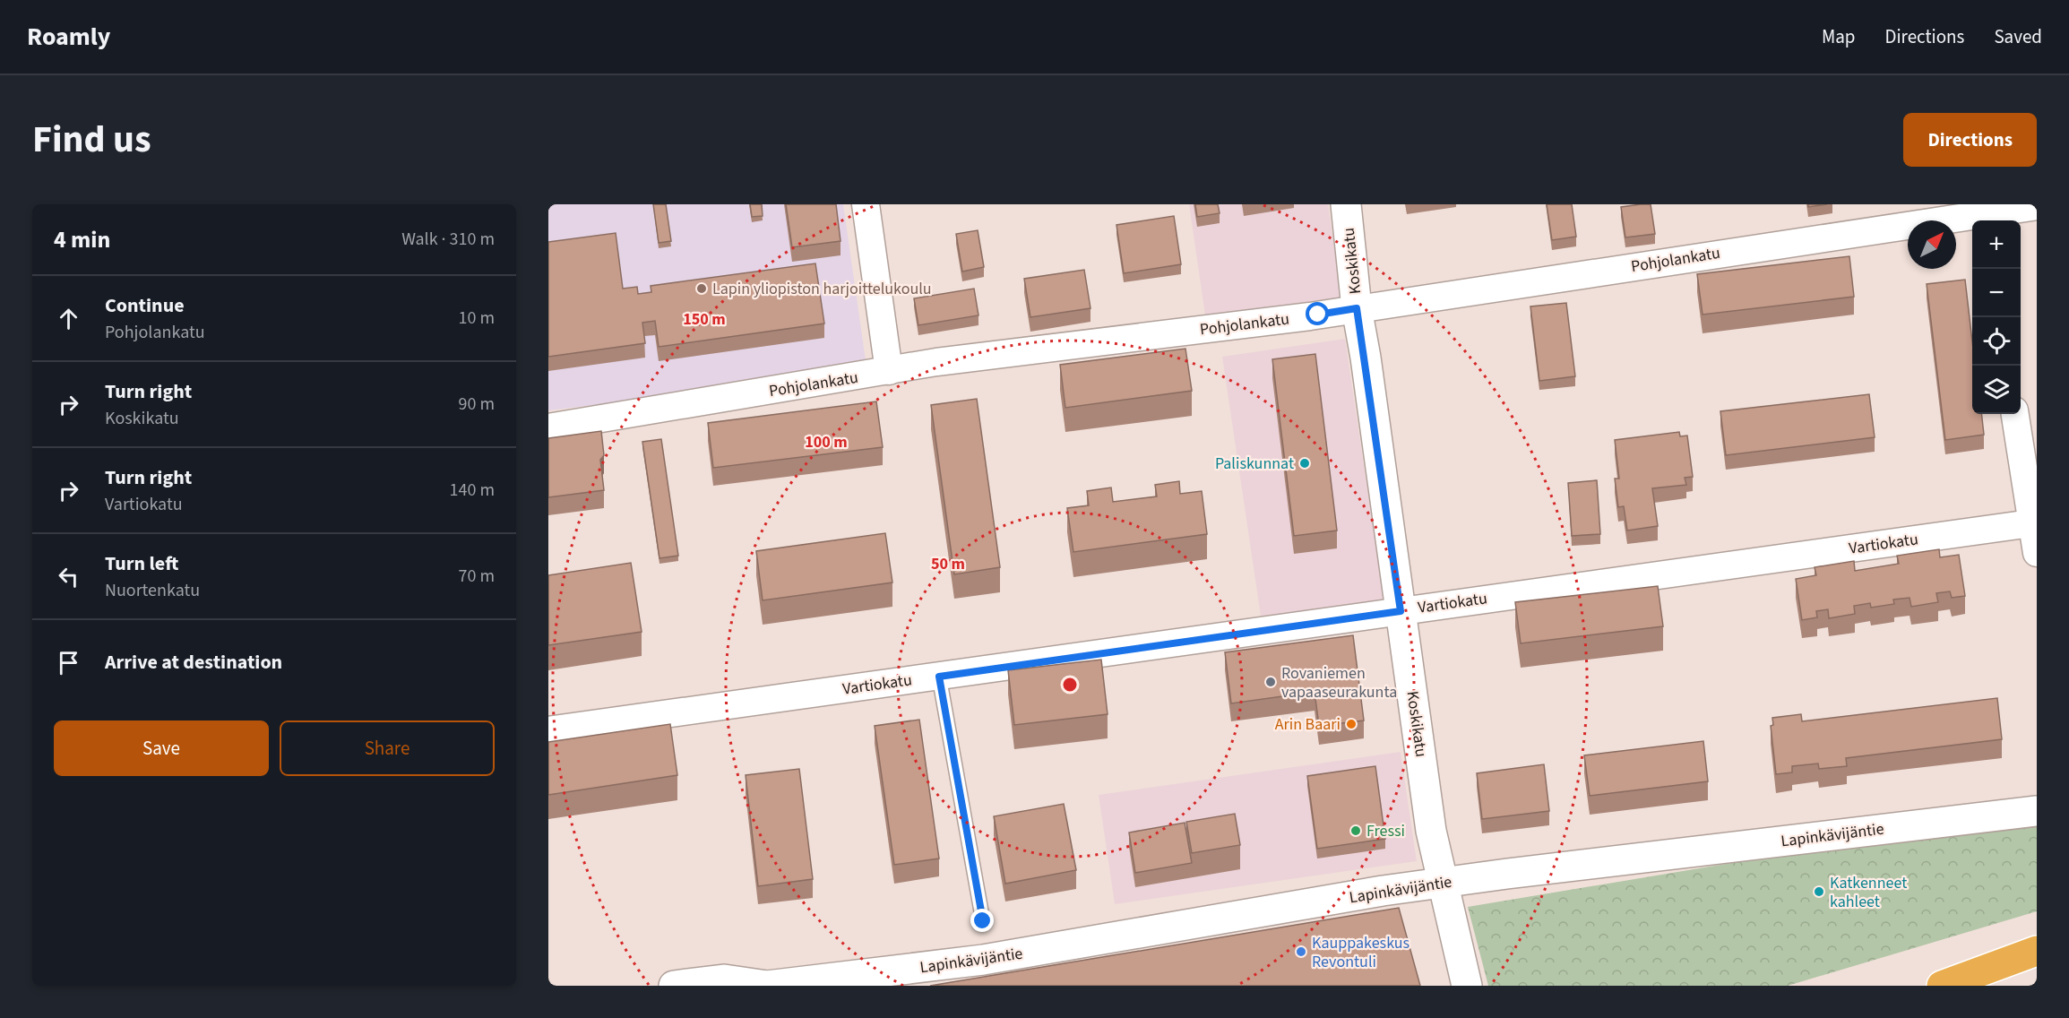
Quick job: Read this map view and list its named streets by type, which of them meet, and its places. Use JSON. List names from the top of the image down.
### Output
{
  "streets": {
    "main road": ["Koskikatu", "Lapinkävijäntie"],
    "street": ["Pohjolankatu", "Vartiokatu"]
  },
  "crossings": [
    ["Pohjolankatu", "Koskikatu"],
    ["Koskikatu", "Vartiokatu"],
    ["Koskikatu", "Lapinkävijäntie"]
  ],
  "places": [
    "Lapin yliopiston harjoittelukoulu",
    "Paliskunnat",
    "Rovaniemen vapaaseurakunta",
    "Arin Baari",
    "Fressi",
    "Katkenneet kahleet",
    "Kauppakeskus Revontuli"
  ],
  "north": "top right",
  "page": {
    "header": "Roamly",
    "nav": ["Map", "Directions", "Saved"],
    "title": "Find us",
    "buttons": [
      "Directions",
      ["Save", "Share"]
    ],
    "heading": ["4 min", "Walk · 310 m"],
    "map_buttons": ["+", "−"],
    "list": [
      ["Continue", "Pohjolankatu", "10 m"],
      ["Turn right", "Koskikatu", "90 m"],
      ["Turn right", "Vartiokatu", "140 m"],
      ["Turn left", "Nuortenkatu", "70 m"],
      "Arrive at destination"
    ]
  },
  "rings": ["150 m", "100 m", "50 m"]
}
